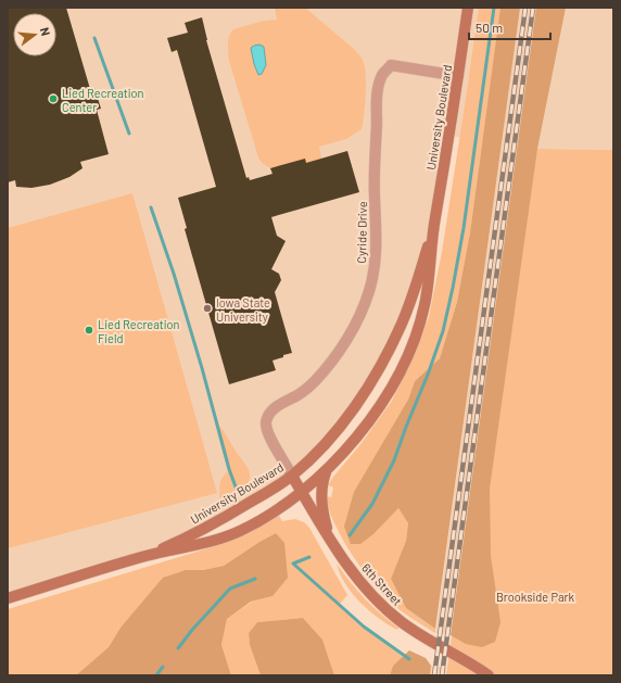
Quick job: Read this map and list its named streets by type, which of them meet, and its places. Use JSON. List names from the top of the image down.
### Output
{
  "streets": {
    "main road": ["University Boulevard", "6th Street"],
    "street": ["Cyride Drive"]
  },
  "crossings": [
    ["University Boulevard", "Cyride Drive"],
    ["University Boulevard", "6th Street"],
    ["Cyride Drive", "6th Street"]
  ],
  "parks": ["Brookside Park"],
  "places": ["Lied Recreation Center", "Iowa State University", "Lied Recreation Field"],
  "scale_bar": "50 m",
  "north": "right"
}
